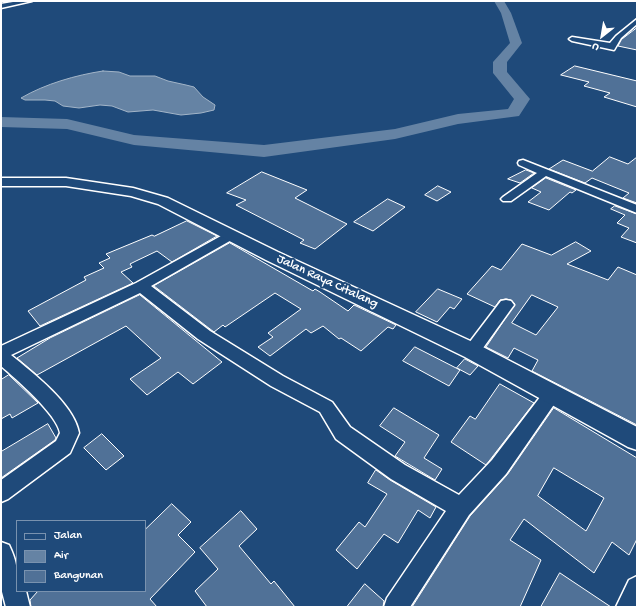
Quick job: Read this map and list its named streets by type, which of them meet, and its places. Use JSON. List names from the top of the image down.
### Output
{
  "streets": {
    "street": ["Jalan Raya Citalang"]
  },
  "legend": ["Jalan", "Air", "Bangunan"],
  "north": "bottom left"
}
